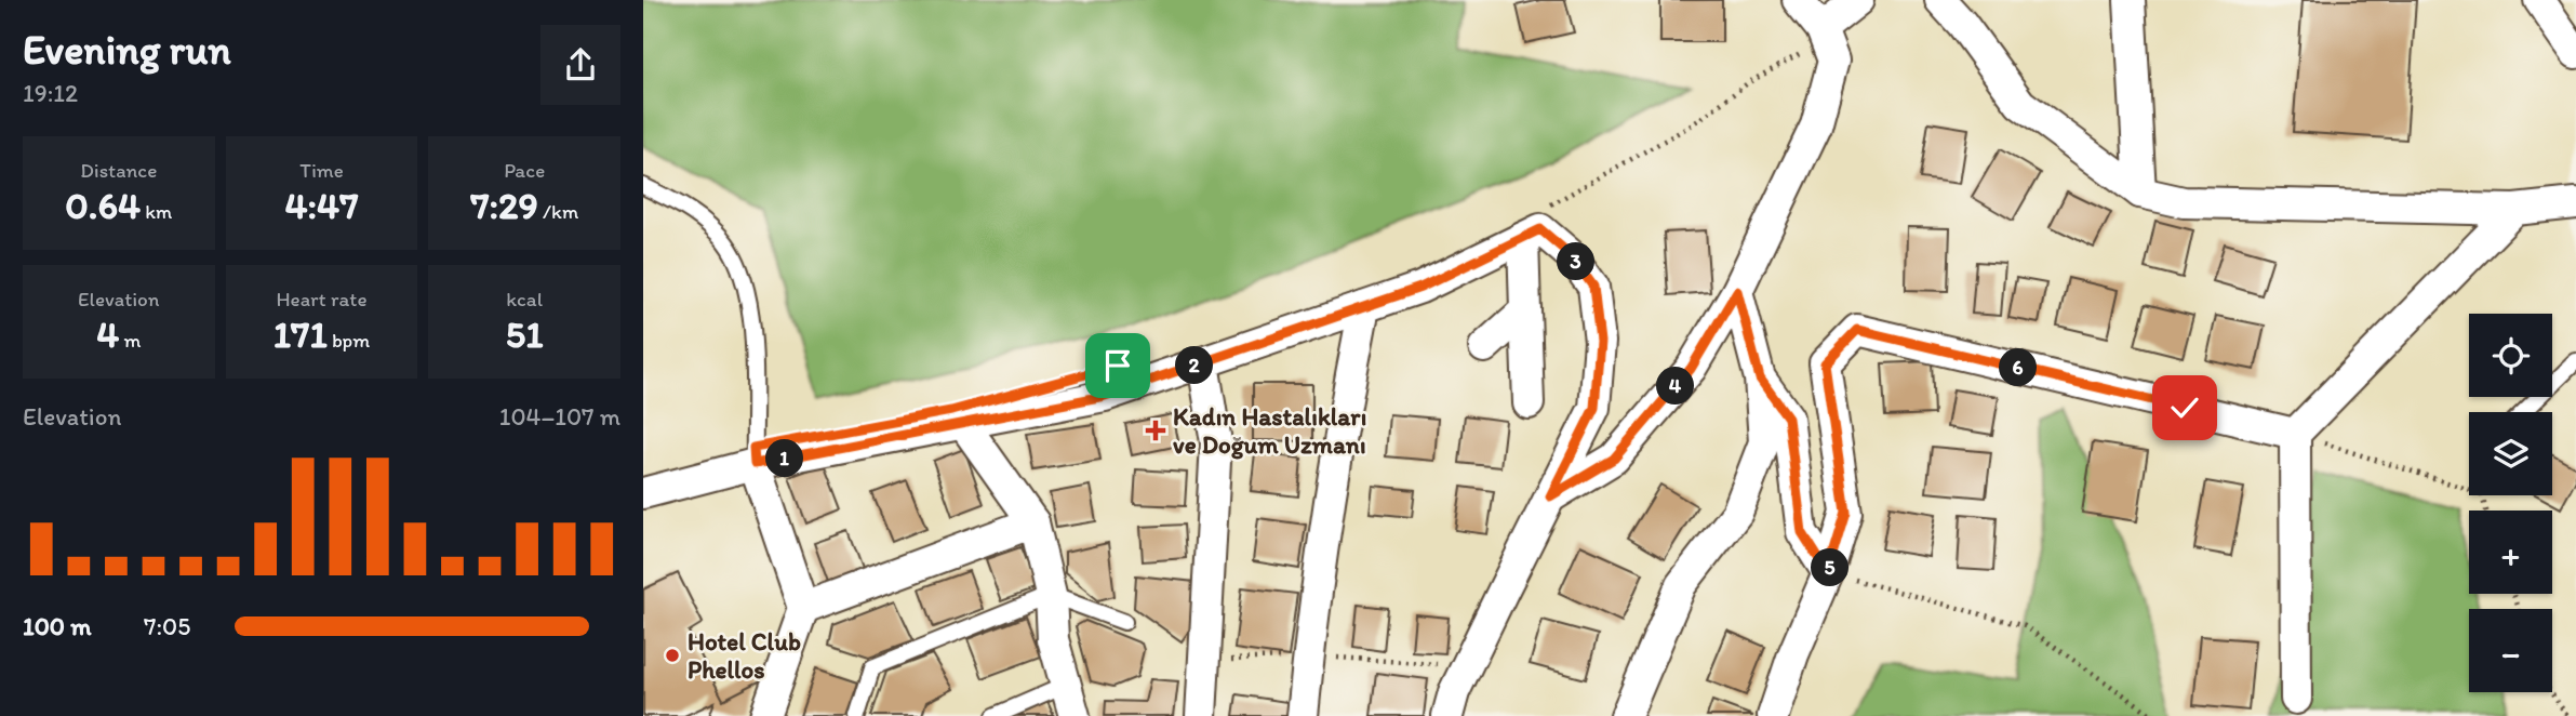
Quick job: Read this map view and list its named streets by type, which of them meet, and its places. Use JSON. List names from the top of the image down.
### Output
{
  "places": {
    "health": ["Kadın Hastalıkları ve Doğum Uzmanı"],
    "other": ["Hotel Club Phellos"]
  },
  "page": {
    "heading": ["Evening run", "19:12"],
    "stats": [
      ["Distance", "0.64 km"],
      ["Time", "4:47"],
      ["Pace", "7:29 /km"],
      ["Elevation", "4 m"],
      ["Heart rate", "171 bpm"],
      ["kcal", "51"]
    ],
    "pins": [
      "3",
      "2",
      "6",
      "4",
      "1",
      "5"
    ],
    "map_buttons": ["+", "−"],
    "chart": ["Elevation", "104–107 m"],
    "list": [
      {
        "name": "100 m",
        "note": "7:05"
      }
    ]
  }
}
